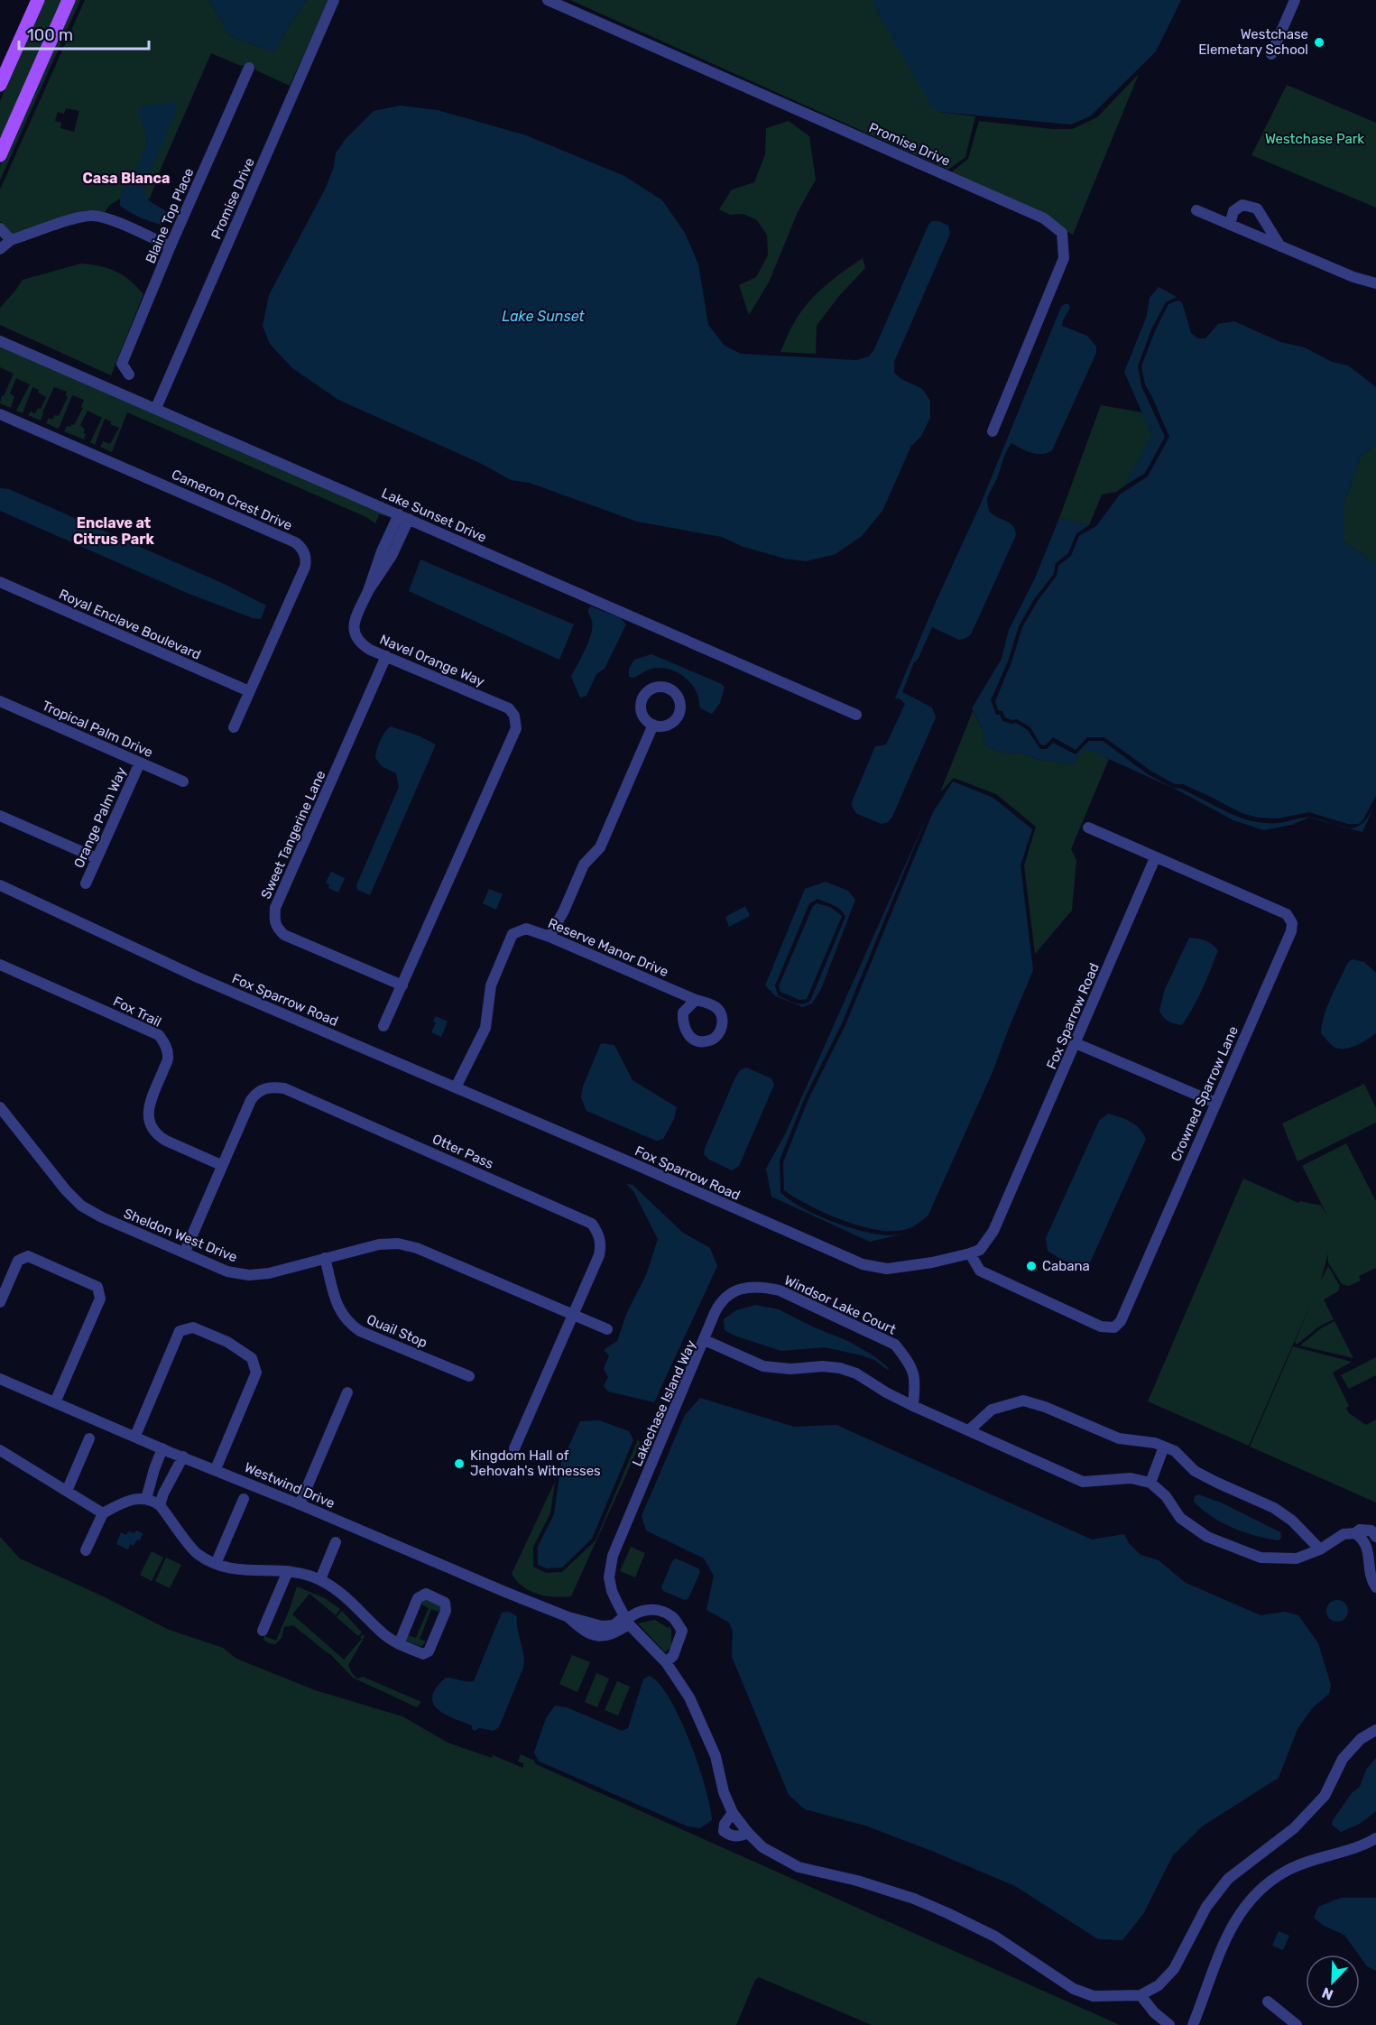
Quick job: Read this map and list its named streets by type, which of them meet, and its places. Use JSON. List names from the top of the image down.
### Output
{
  "streets": {
    "street": [
      "Promise Drive",
      "Blaine Top Place",
      "Cameron Crest Drive",
      "Lake Sunset Drive",
      "Royal Enclave Boulevard",
      "Navel Orange Way",
      "Tropical Palm Drive",
      "Orange Palm Way",
      "Sweet Tangerine Lane",
      "Reserve Manor Drive",
      "Fox Sparrow Road",
      "Fox Trail",
      "Crowned Sparrow Lane",
      "Otter Pass",
      "Sheldon West Drive",
      "Windsor Lake Court",
      "Quail Stop",
      "Lakechase Island Way",
      "Westwind Drive"
    ]
  },
  "crossings": [
    ["Promise Drive", "Lake Sunset Drive"],
    ["Cameron Crest Drive", "Royal Enclave Boulevard"],
    ["Lake Sunset Drive", "Navel Orange Way"],
    ["Navel Orange Way", "Sweet Tangerine Lane"],
    ["Tropical Palm Drive", "Orange Palm Way"],
    ["Reserve Manor Drive", "Fox Sparrow Road"],
    ["Fox Sparrow Road", "Crowned Sparrow Lane"],
    ["Fox Trail", "Otter Pass"],
    ["Otter Pass", "Sheldon West Drive"],
    ["Sheldon West Drive", "Quail Stop"],
    ["Windsor Lake Court", "Lakechase Island Way"],
    ["Lakechase Island Way", "Westwind Drive"]
  ],
  "districts": ["Casa Blanca", "Enclave at Citrus Park"],
  "water": ["Lake Sunset"],
  "parks": ["Westchase Park"],
  "places": ["Westchase Elemetary School", "Cabana", "Kingdom Hall of Jehovah's Witnesses"],
  "scale_bar": "100 m",
  "north": "bottom left"
}
